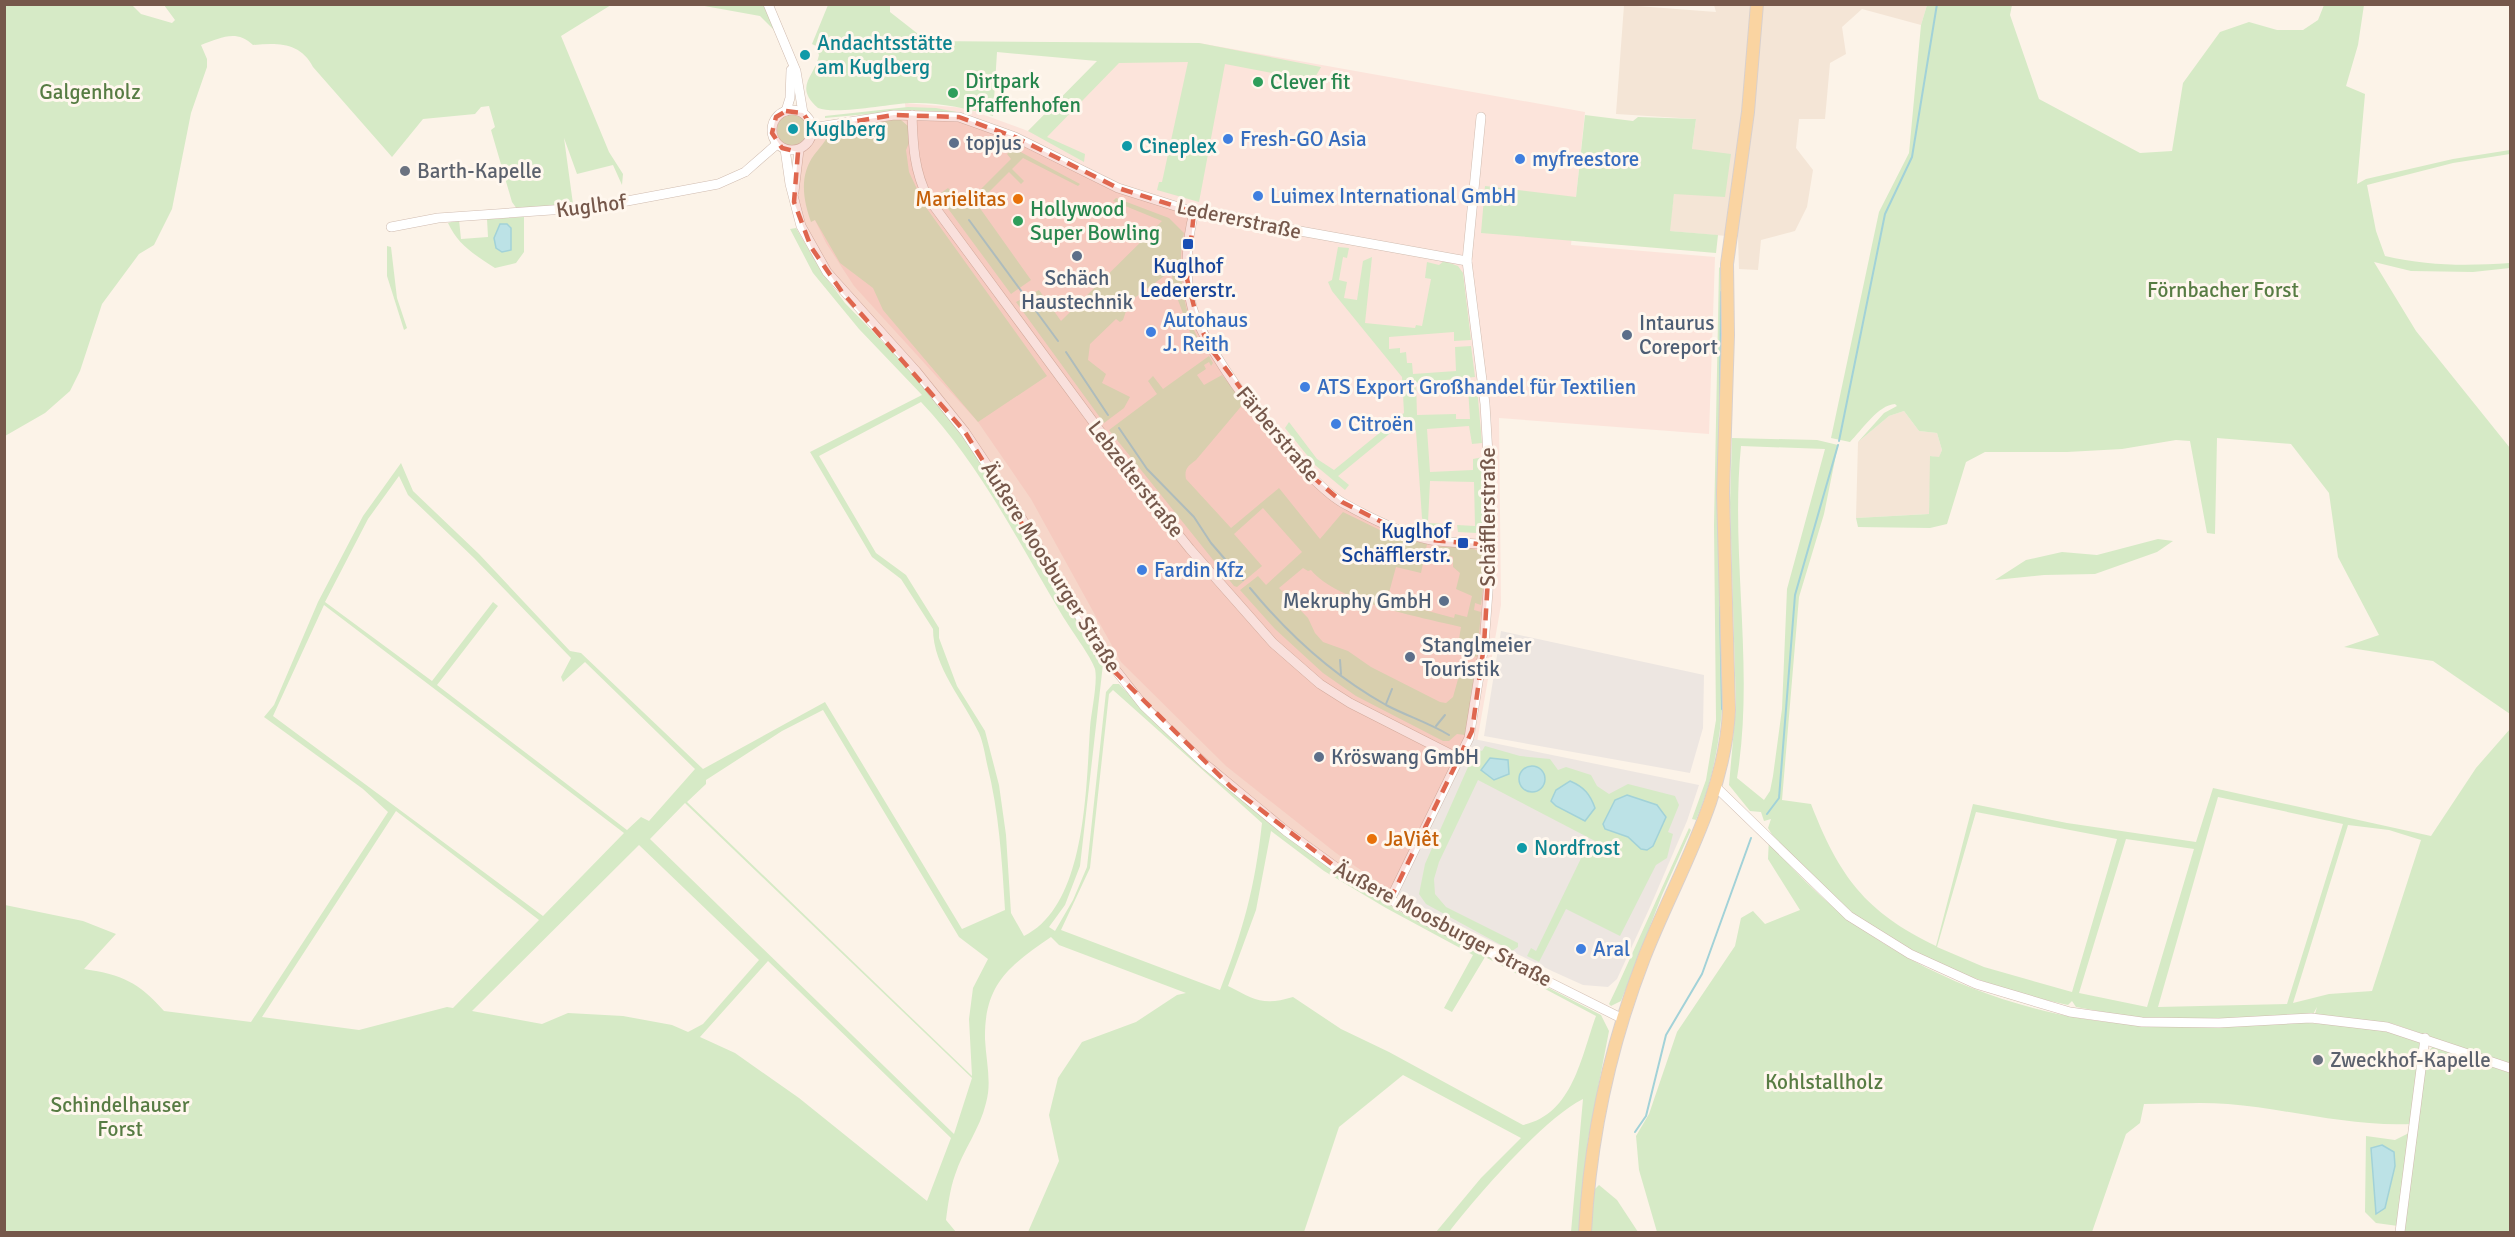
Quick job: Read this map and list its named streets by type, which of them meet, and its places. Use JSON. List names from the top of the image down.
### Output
{
  "streets": {
    "street": [
      "Kuglhof",
      "Ledererstraße",
      "Färberstraße",
      "Lebzelterstraße",
      "Schäfflerstraße",
      "Äußere Moosburger Straße"
    ]
  },
  "crossings": [
    ["Kuglhof", "Ledererstraße"],
    ["Kuglhof", "Äußere Moosburger Straße"],
    ["Ledererstraße", "Färberstraße"],
    ["Ledererstraße", "Lebzelterstraße"],
    ["Ledererstraße", "Schäfflerstraße"],
    ["Ledererstraße", "Äußere Moosburger Straße"],
    ["Färberstraße", "Schäfflerstraße"],
    ["Lebzelterstraße", "Schäfflerstraße"],
    ["Schäfflerstraße", "Äußere Moosburger Straße"]
  ],
  "parks": [
    "Galgenholz",
    "Förnbacher Forst",
    "Kohlstallholz",
    "Schindelhauser Forst"
  ],
  "places": {
    "other": [
      "Andachtsstätte am Kuglberg",
      "Clever fit",
      "Dirtpark Pfaffenhofen",
      "Kuglberg",
      "Fresh-GO Asia",
      "topjus",
      "Cineplex",
      "myfreestore",
      "Barth-Kapelle",
      "Luimex International GmbH",
      "Marielitas",
      "Hollywood Super Bowling",
      "Schäch Haustechnik",
      "Autohaus J. Reith",
      "Intaurus Coreport",
      "ATS Export Großhandel für Textilien",
      "Citroën",
      "Fardin Kfz",
      "Mekruphy GmbH",
      "Stanglmeier Touristik",
      "Kröswang GmbH",
      "JaViêt",
      "Nordfrost",
      "Aral",
      "Zweckhof-Kapelle"
    ],
    "transit": ["Kuglhof Ledererstr.", "Kuglhof Schäfflerstr."]
  }
}
